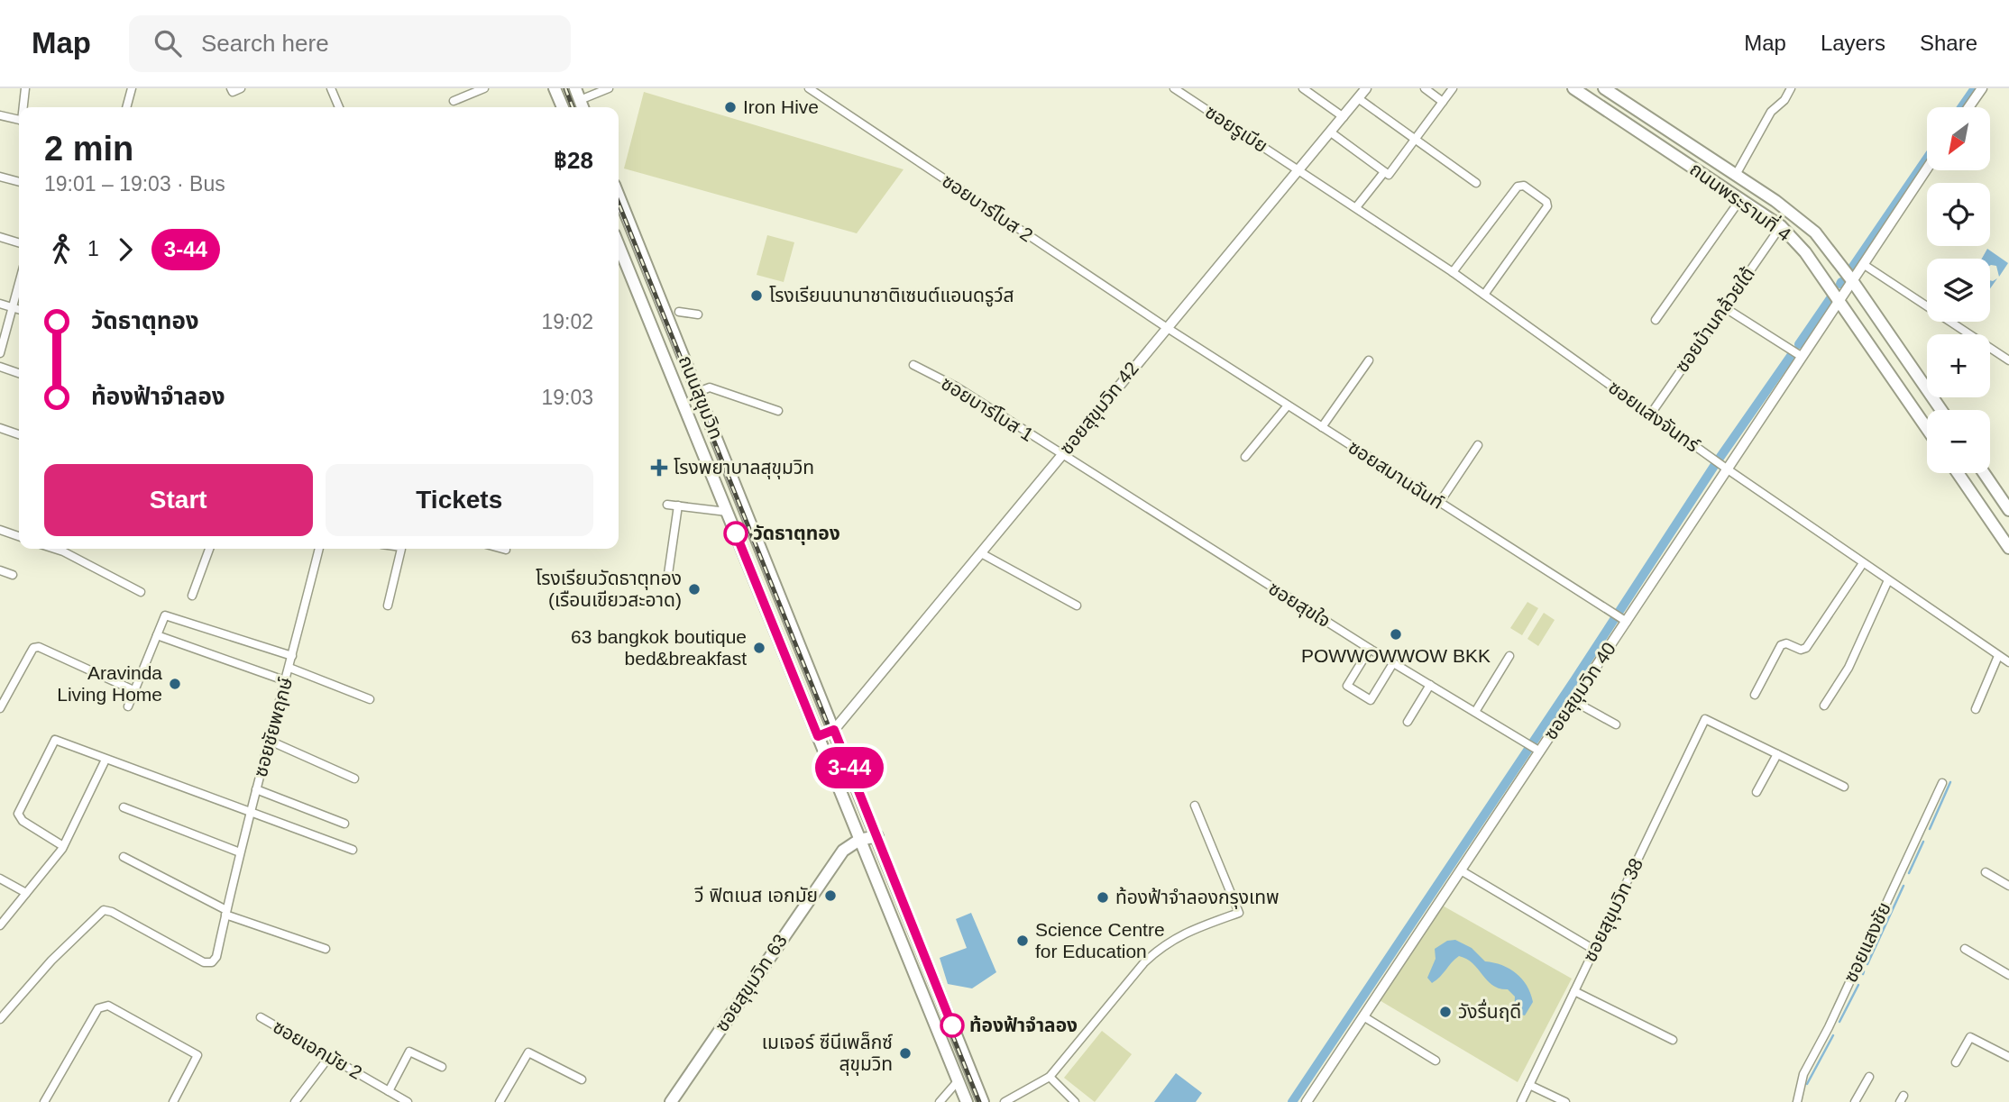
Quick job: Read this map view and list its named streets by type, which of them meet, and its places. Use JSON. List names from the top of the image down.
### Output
{
  "streets": {
    "main road": ["ถนนพระรามที่ 4", "ถนนสุขุมวิท", "ซอยสุขุมวิท 63"],
    "street": [
      "ซอยรูเบีย",
      "ซอยบาร์โบส 2",
      "ซอยบ้านกล้วยใต้",
      "ซอยสุขุมวิท 42",
      "ซอยบาร์โบส 1",
      "ซอยแสงจันทร์",
      "ซอยสมานฉันท์",
      "ซอยสุขใจ",
      "ซอยสุขุมวิท 40",
      "ซอยชัยพฤกษ์",
      "ซอยสุขุมวิท 38",
      "ซอยแสงชัย",
      "ซอยเอกมัย 2"
    ]
  },
  "crossings": [
    ["ซอยรูเบีย", "ซอยสุขุมวิท 42"],
    ["ซอยรูเบีย", "ซอยแสงจันทร์"],
    ["ถนนพระรามที่ 4", "ซอยบ้านกล้วยใต้"],
    ["ถนนพระรามที่ 4", "ซอยสุขุมวิท 40"],
    ["ซอยบาร์โบส 2", "ซอยสุขุมวิท 42"],
    ["ซอยบาร์โบส 2", "ซอยสมานฉันท์"],
    ["ซอยบ้านกล้วยใต้", "ซอยแสงจันทร์"],
    ["ถนนสุขุมวิท", "ซอยสุขุมวิท 42"],
    ["ถนนสุขุมวิท", "ซอยสุขุมวิท 63"],
    ["ซอยสุขุมวิท 42", "ซอยบาร์โบส 1"],
    ["ซอยสุขุมวิท 42", "ซอยแสงจันทร์"],
    ["ซอยสุขุมวิท 42", "ซอยสมานฉันท์"],
    ["ซอยสุขุมวิท 42", "ซอยสุขใจ"],
    ["ซอยบาร์โบส 1", "ซอยสุขใจ"],
    ["ซอยแสงจันทร์", "ซอยสุขุมวิท 40"],
    ["ซอยสมานฉันท์", "ซอยสุขุมวิท 40"],
    ["ซอยสุขใจ", "ซอยสุขุมวิท 40"]
  ],
  "places": {
    "other": [
      "Iron Hive",
      "โรงเรียนนานาชาติเซนต์แอนดรูว์ส",
      "วัดธาตุทอง",
      "โรงเรียนวัดธาตุทอง (เรือนเขียวสะอาด)",
      "POWWOWWOW BKK",
      "63 bangkok boutique bed&breakfast",
      "Aravinda Living Home",
      "วี ฟิตเนส เอกมัย",
      "ท้องฟ้าจำลองกรุงเทพ",
      "Science Centre for Education",
      "วังรื่นฤดี",
      "ท้องฟ้าจำลอง",
      "เมเจอร์ ซีนีเพล็กซ์ สุขุมวิท"
    ],
    "health": ["โรงพยาบาลสุขุมวิท"]
  },
  "lines": ["bus line 3-44"],
  "north": "bottom left",
  "page": {
    "header": "Map",
    "search": "Search here",
    "nav": ["Map", "Layers", "Share"],
    "on_map": "3-44",
    "map_buttons": ["+", "−"],
    "heading": ["2 min", "19:01 – 19:03 · Bus", "฿28"],
    "legs": ["1", "3-44"],
    "list": [
      {
        "name": "วัดธาตุทอง",
        "value": "19:02"
      },
      {
        "name": "ท้องฟ้าจำลอง",
        "value": "19:03"
      }
    ],
    "buttons": ["Start", "Tickets"]
  }
}
